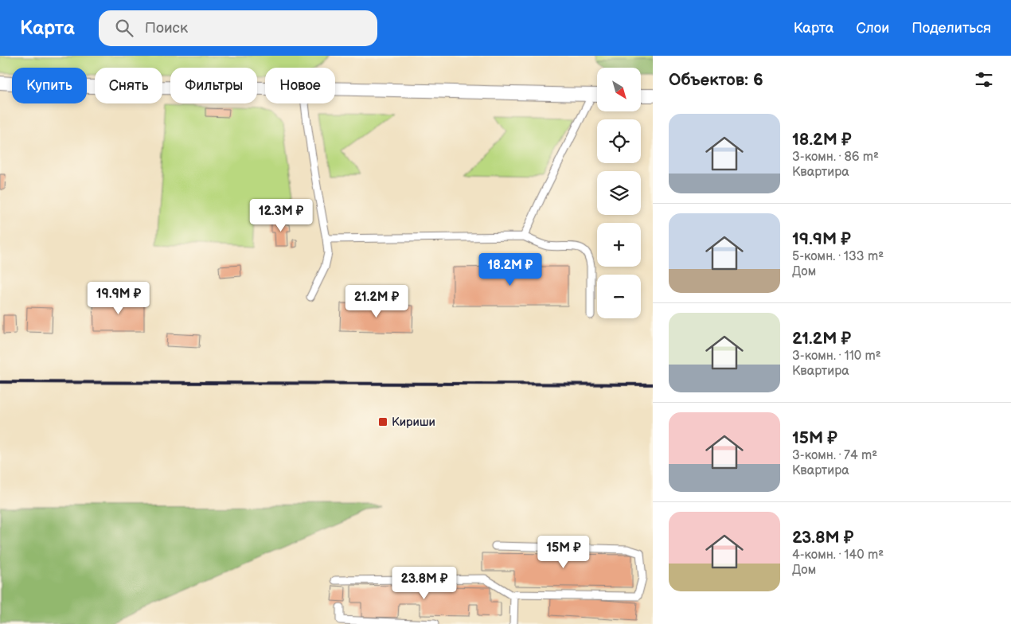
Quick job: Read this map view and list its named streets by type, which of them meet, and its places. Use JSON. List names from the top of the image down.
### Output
{
  "places": {
    "transit": ["Кириши"]
  },
  "north": "bottom right",
  "page": {
    "header": "Карта",
    "search": "Поиск",
    "nav": ["Карта", "Слои", "Поделиться"],
    "heading": "Объектов: 6",
    "map_buttons": ["+", "−"],
    "chip": [
      "Купить",
      "Снять",
      "Фильтры",
      "Новое"
    ],
    "list": [
      {
        "name": "18.2M ₽",
        "note": "3-комн. · 86 m² · Квартира"
      },
      {
        "name": "19.9M ₽",
        "note": "5-комн. · 133 m² · Дом"
      },
      {
        "name": "21.2M ₽",
        "note": "3-комн. · 110 m² · Квартира"
      },
      {
        "name": "15M ₽",
        "note": "3-комн. · 74 m² · Квартира"
      },
      {
        "name": "23.8M ₽",
        "note": "4-комн. · 140 m² · Дом"
      }
    ],
    "price": [
      "12.3M ₽",
      "18.2M ₽",
      "19.9M ₽",
      "21.2M ₽",
      "15M ₽",
      "23.8M ₽"
    ]
  }
}
